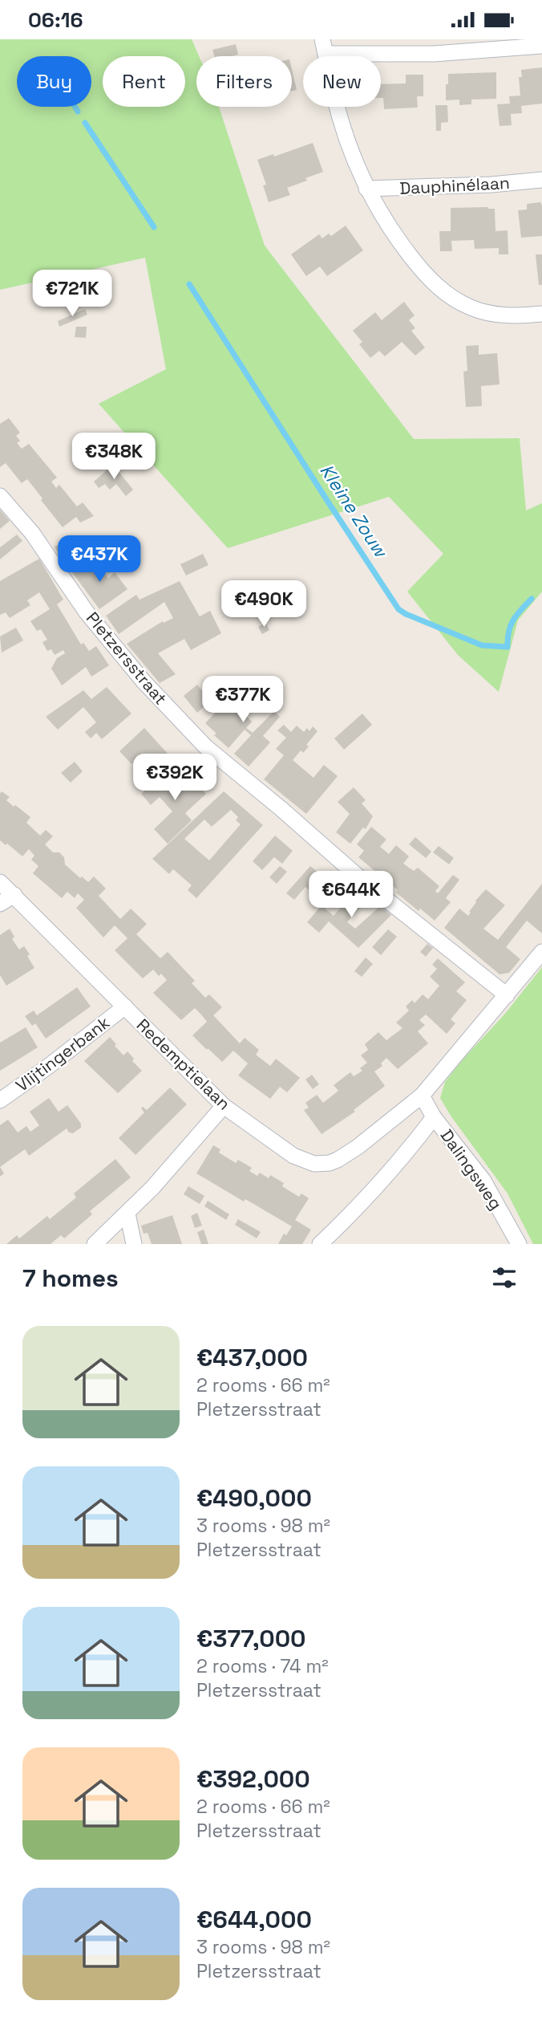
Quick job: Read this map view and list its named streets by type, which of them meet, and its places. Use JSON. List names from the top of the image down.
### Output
{
  "streets": {
    "street": [
      "Dauphinélaan",
      "Pletzersstraat",
      "Vlijtingerbank",
      "Redemptielaan",
      "Dalingsweg"
    ]
  },
  "crossings": [
    ["Pletzersstraat", "Redemptielaan"],
    ["Vlijtingerbank", "Redemptielaan"],
    ["Redemptielaan", "Dalingsweg"]
  ],
  "water": ["Kleine Zouw"],
  "page": {
    "status": "06:16",
    "chip": [
      "Buy",
      "Rent",
      "Filters",
      "New"
    ],
    "price": [
      "€721K",
      "€348K",
      "€437K",
      "€490K",
      "€377K",
      "€392K",
      "€644K"
    ],
    "heading": "7 homes",
    "list": [
      {
        "name": "€437,000",
        "note": "2 rooms · 66 m² · Pletzersstraat"
      },
      {
        "name": "€490,000",
        "note": "3 rooms · 98 m² · Pletzersstraat"
      },
      {
        "name": "€377,000",
        "note": "2 rooms · 74 m² · Pletzersstraat"
      },
      {
        "name": "€392,000",
        "note": "2 rooms · 66 m² · Pletzersstraat"
      },
      {
        "name": "€644,000",
        "note": "3 rooms · 98 m² · Pletzersstraat"
      }
    ]
  }
}
